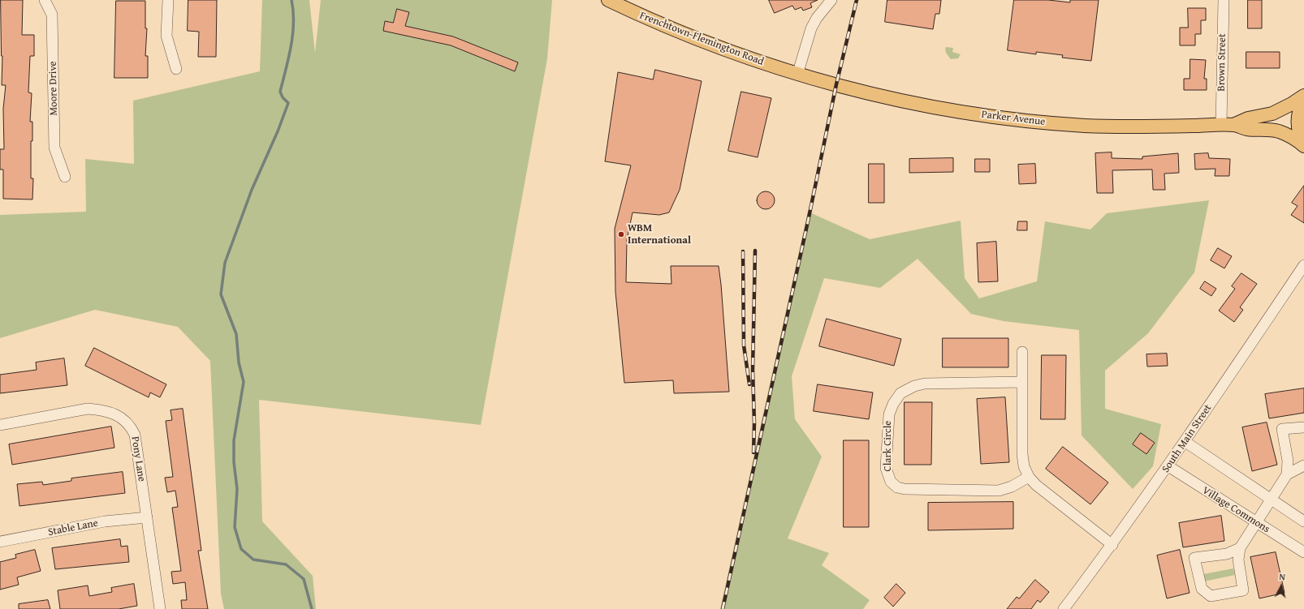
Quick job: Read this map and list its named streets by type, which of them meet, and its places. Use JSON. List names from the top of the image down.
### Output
{
  "streets": {
    "main road": ["Frenchtown-Flemington Road", "Parker Avenue"],
    "street": [
      "Brown Street",
      "Moore Drive",
      "South Main Street",
      "Clark Circle",
      "Pony Lane",
      "Village Commons",
      "Stable Lane"
    ]
  },
  "crossings": [
    ["Frenchtown-Flemington Road", "Parker Avenue"],
    ["Brown Street", "Parker Avenue"],
    ["South Main Street", "Village Commons"],
    ["Pony Lane", "Stable Lane"]
  ],
  "places": ["WBM International"],
  "north": "top"
}
